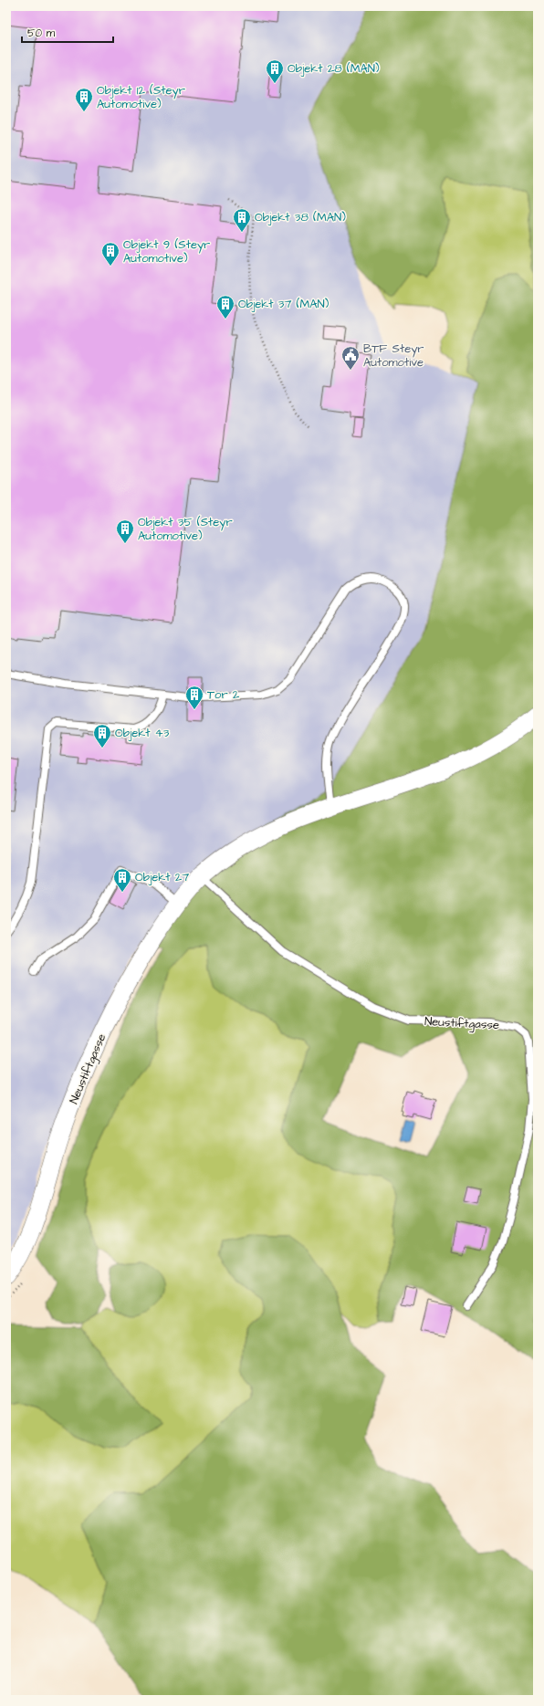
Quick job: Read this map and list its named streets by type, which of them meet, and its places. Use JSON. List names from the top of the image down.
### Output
{
  "streets": {
    "street": ["Neustiftgasse"]
  },
  "places": {
    "building": [
      "Objekt 28 (MAN)",
      "Objekt 12 (Steyr Automotive)",
      "Objekt 38 (MAN)",
      "Objekt 9 (Steyr Automotive)",
      "Objekt 37 (MAN)",
      "Objekt 35 (Steyr Automotive)",
      "Tor 2",
      "Objekt 43",
      "Objekt 27"
    ],
    "public building": ["BTF Steyr Automotive"]
  },
  "scale_bar": "50 m"
}
